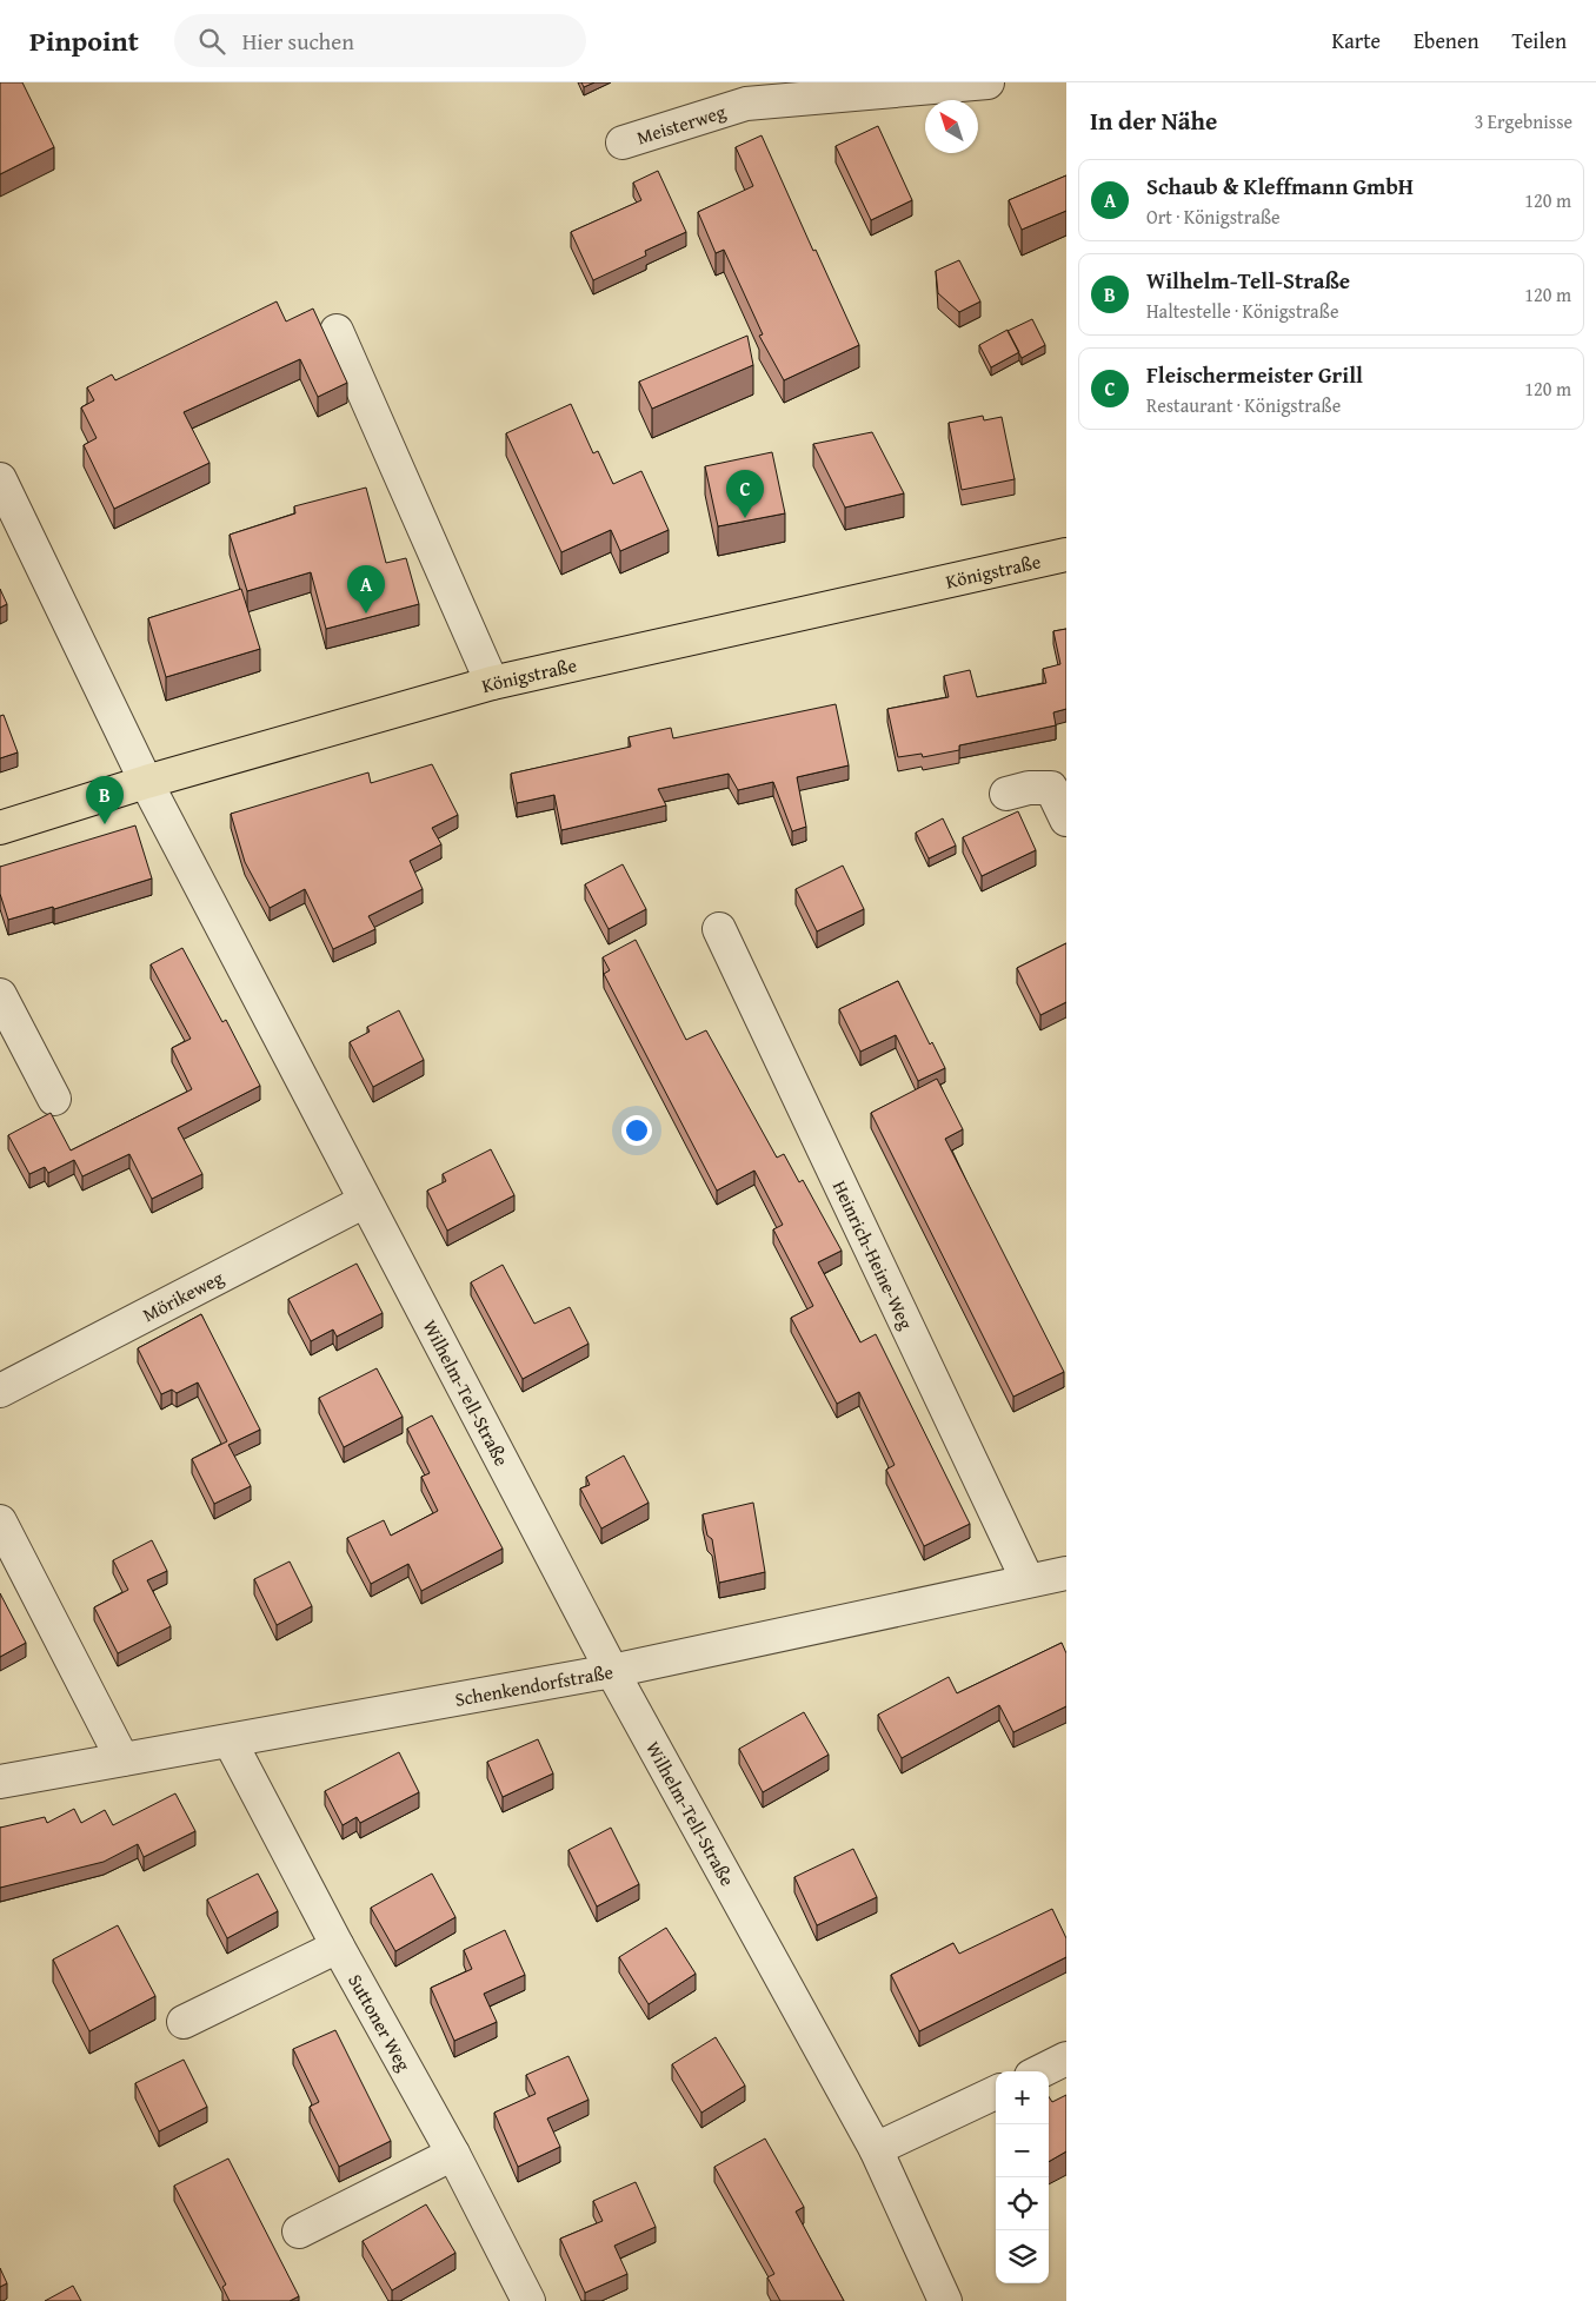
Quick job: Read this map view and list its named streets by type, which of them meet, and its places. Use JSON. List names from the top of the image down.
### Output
{
  "streets": {
    "main road": ["Königstraße"],
    "street": [
      "Meisterweg",
      "Heinrich-Heine-Weg",
      "Mörikeweg",
      "Wilhelm-Tell-Straße",
      "Schenkendorfstraße",
      "Suttoner Weg"
    ]
  },
  "crossings": [
    ["Königstraße", "Wilhelm-Tell-Straße"],
    ["Heinrich-Heine-Weg", "Schenkendorfstraße"],
    ["Mörikeweg", "Wilhelm-Tell-Straße"],
    ["Wilhelm-Tell-Straße", "Schenkendorfstraße"],
    ["Schenkendorfstraße", "Suttoner Weg"]
  ],
  "north": "top left",
  "page": {
    "header": "Pinpoint",
    "search": "Hier suchen",
    "nav": ["Karte", "Ebenen", "Teilen"],
    "heading": ["In der Nähe", "3 Ergebnisse"],
    "list": [
      {
        "mark": "A",
        "name": "Schaub & Kleffmann GmbH",
        "note": "Ort · Königstraße",
        "value": "120 m"
      },
      {
        "mark": "B",
        "name": "Wilhelm-Tell-Straße",
        "note": "Haltestelle · Königstraße",
        "value": "120 m"
      },
      {
        "mark": "C",
        "name": "Fleischermeister Grill",
        "note": "Restaurant · Königstraße",
        "value": "120 m"
      }
    ],
    "pins": ["C", "A", "B"],
    "map_buttons": ["+", "−"]
  }
}
